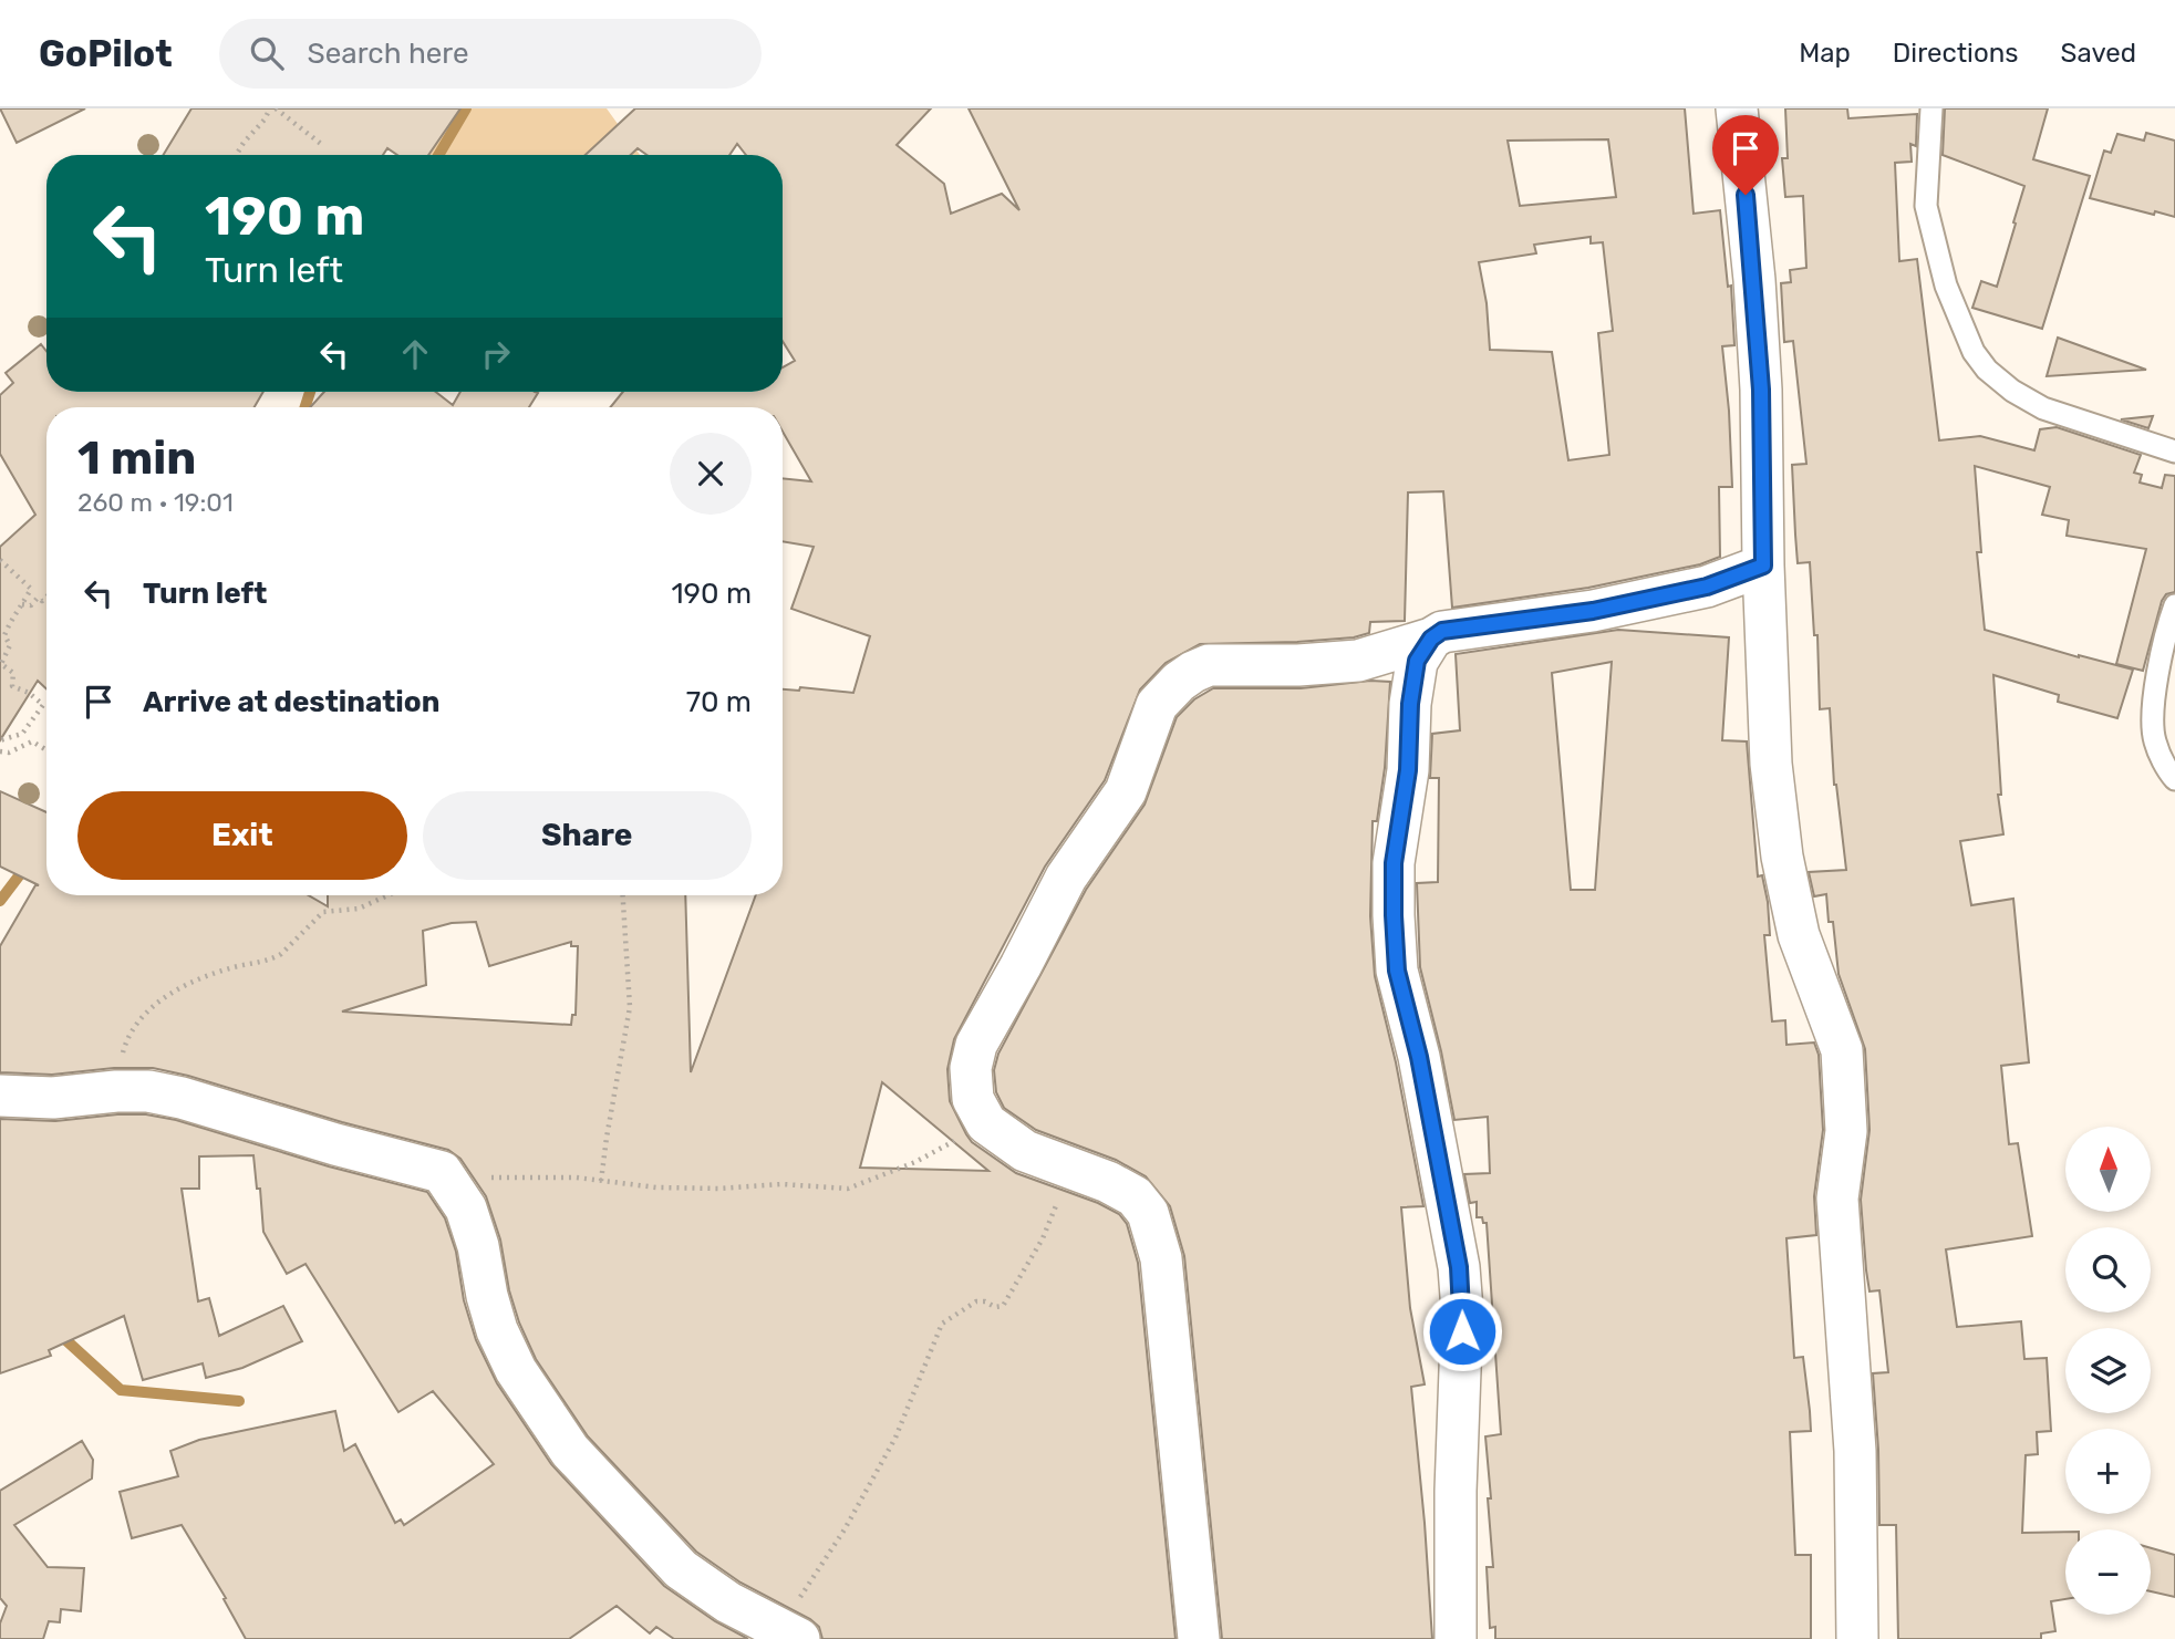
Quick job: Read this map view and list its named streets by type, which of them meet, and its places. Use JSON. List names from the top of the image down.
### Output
{
  "north": "top",
  "page": {
    "header": "GoPilot",
    "search": "Search here",
    "nav": ["Map", "Directions", "Saved"],
    "turn": ["190 m", "Turn left"],
    "heading": ["1 min", "260 m · 19:01"],
    "list": [
      {
        "name": "Turn left",
        "value": "190 m"
      },
      {
        "name": "Arrive at destination",
        "value": "70 m"
      }
    ],
    "buttons": ["Exit", "Share"],
    "map_buttons": ["+", "−"]
  }
}
